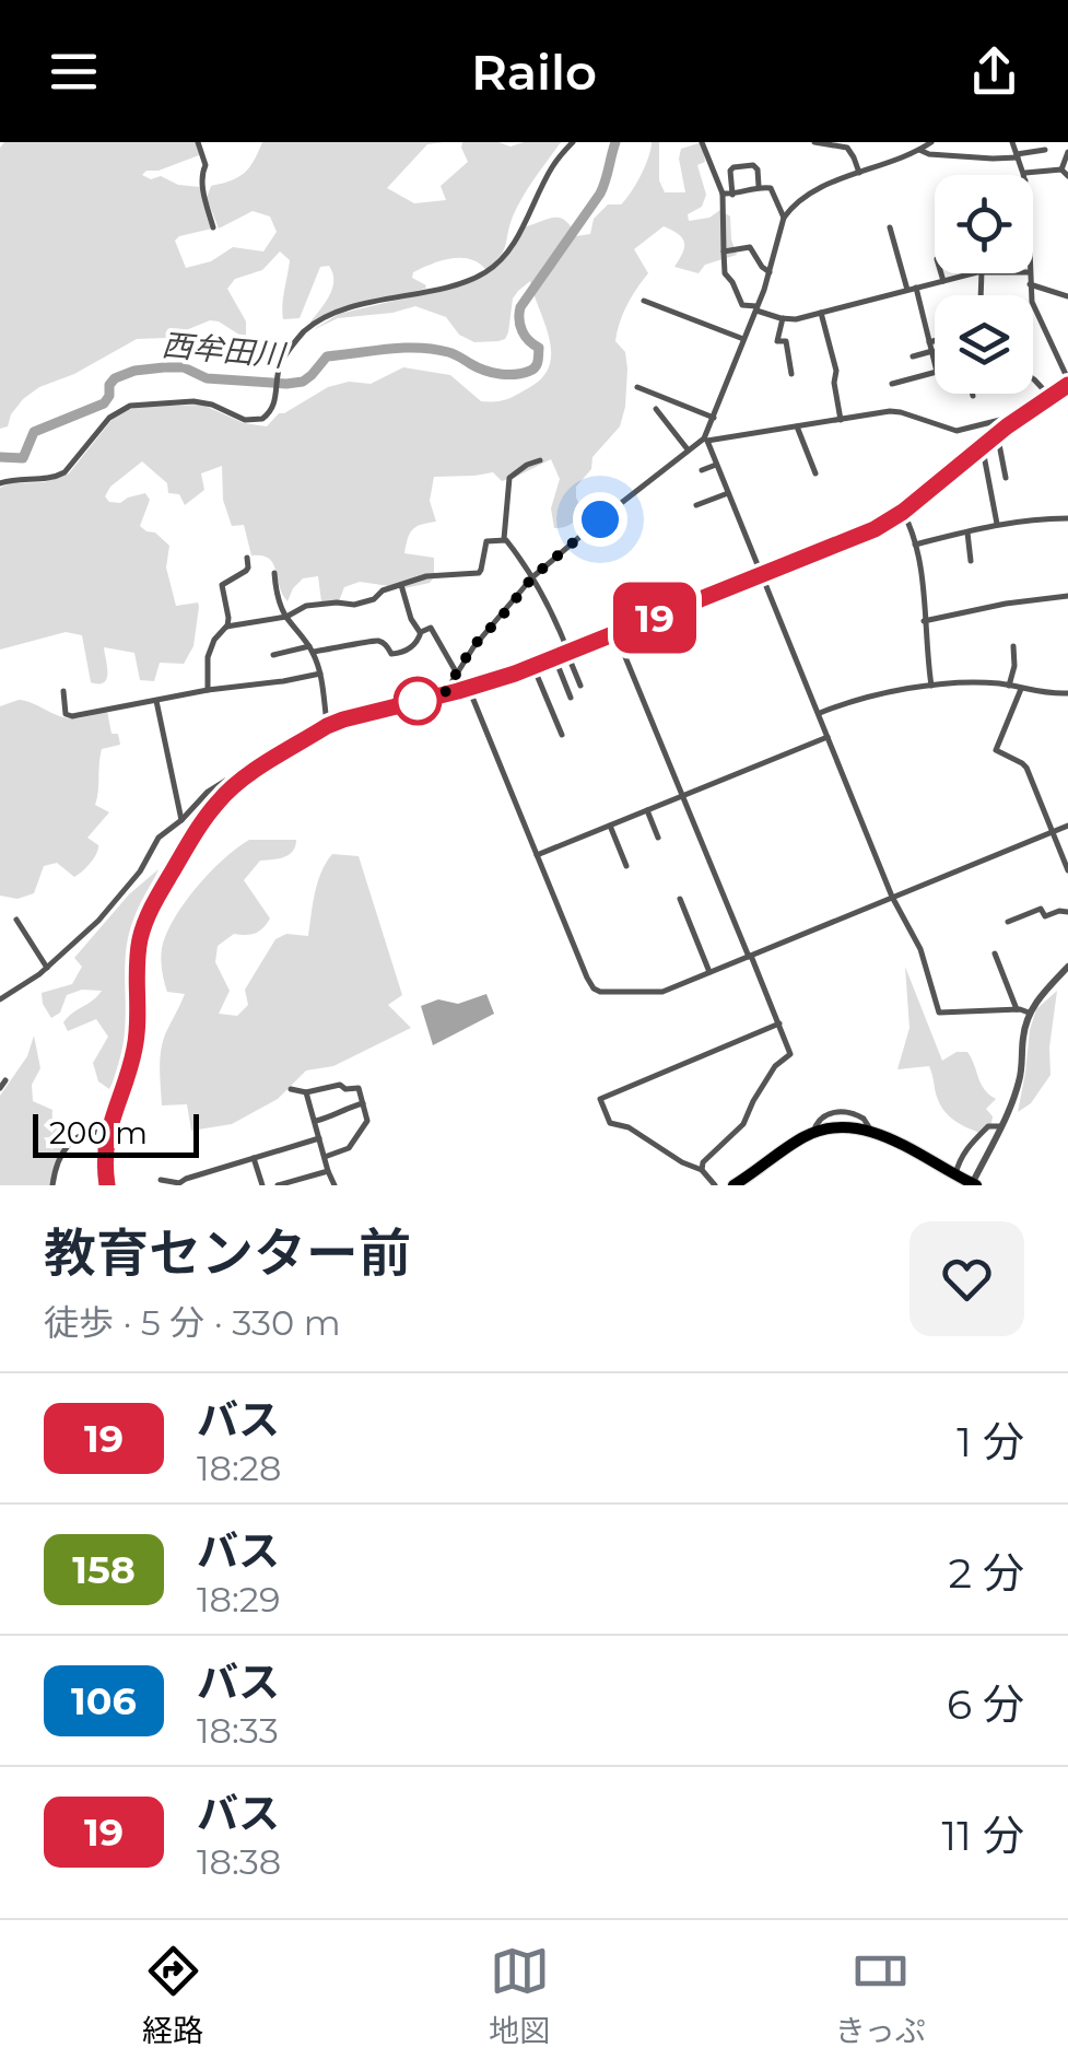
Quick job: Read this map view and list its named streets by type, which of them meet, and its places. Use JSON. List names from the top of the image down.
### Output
{
  "water": ["西牟田川"],
  "lines": ["bus line 19"],
  "scale_bar": "200 m",
  "page": {
    "header": "Railo",
    "on_map": "19",
    "scale": "200 m",
    "heading": ["教育センター前", "徒歩 · 5 分 · 330 m"],
    "list": [
      {
        "mark": "19",
        "name": "バス",
        "note": "18:28",
        "value": "1 分"
      },
      {
        "mark": "158",
        "name": "バス",
        "note": "18:29",
        "value": "2 分"
      },
      {
        "mark": "106",
        "name": "バス",
        "note": "18:33",
        "value": "6 分"
      },
      {
        "mark": "19",
        "name": "バス",
        "note": "18:38",
        "value": "11 分"
      }
    ],
    "tabs": ["経路", "地図", "きっぷ"]
  }
}
